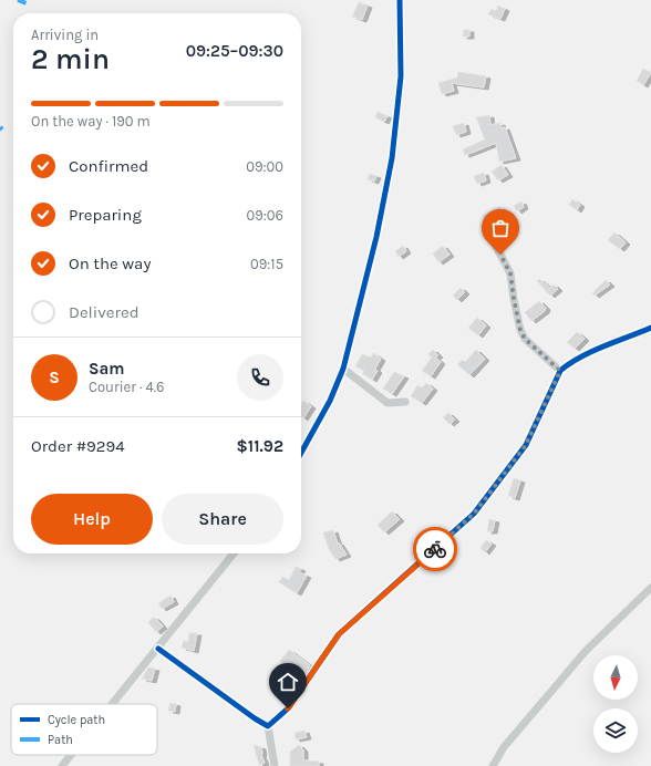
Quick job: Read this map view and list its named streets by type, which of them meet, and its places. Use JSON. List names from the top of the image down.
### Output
{
  "legend": ["Cycle path", "Path"],
  "north": "bottom",
  "page": {
    "heading": ["2 min", "Arriving in", "09:25–09:30"],
    "panel": [
      "Sam",
      "Courier · 4.6",
      "Order #9294",
      "$11.92"
    ],
    "bar": "On the way · 190 m",
    "list": [
      ["Confirmed", "09:00"],
      ["Preparing", "09:06"],
      ["On the way", "09:15"],
      "Delivered"
    ],
    "round": "S",
    "buttons": ["Help", "Share"]
  }
}
